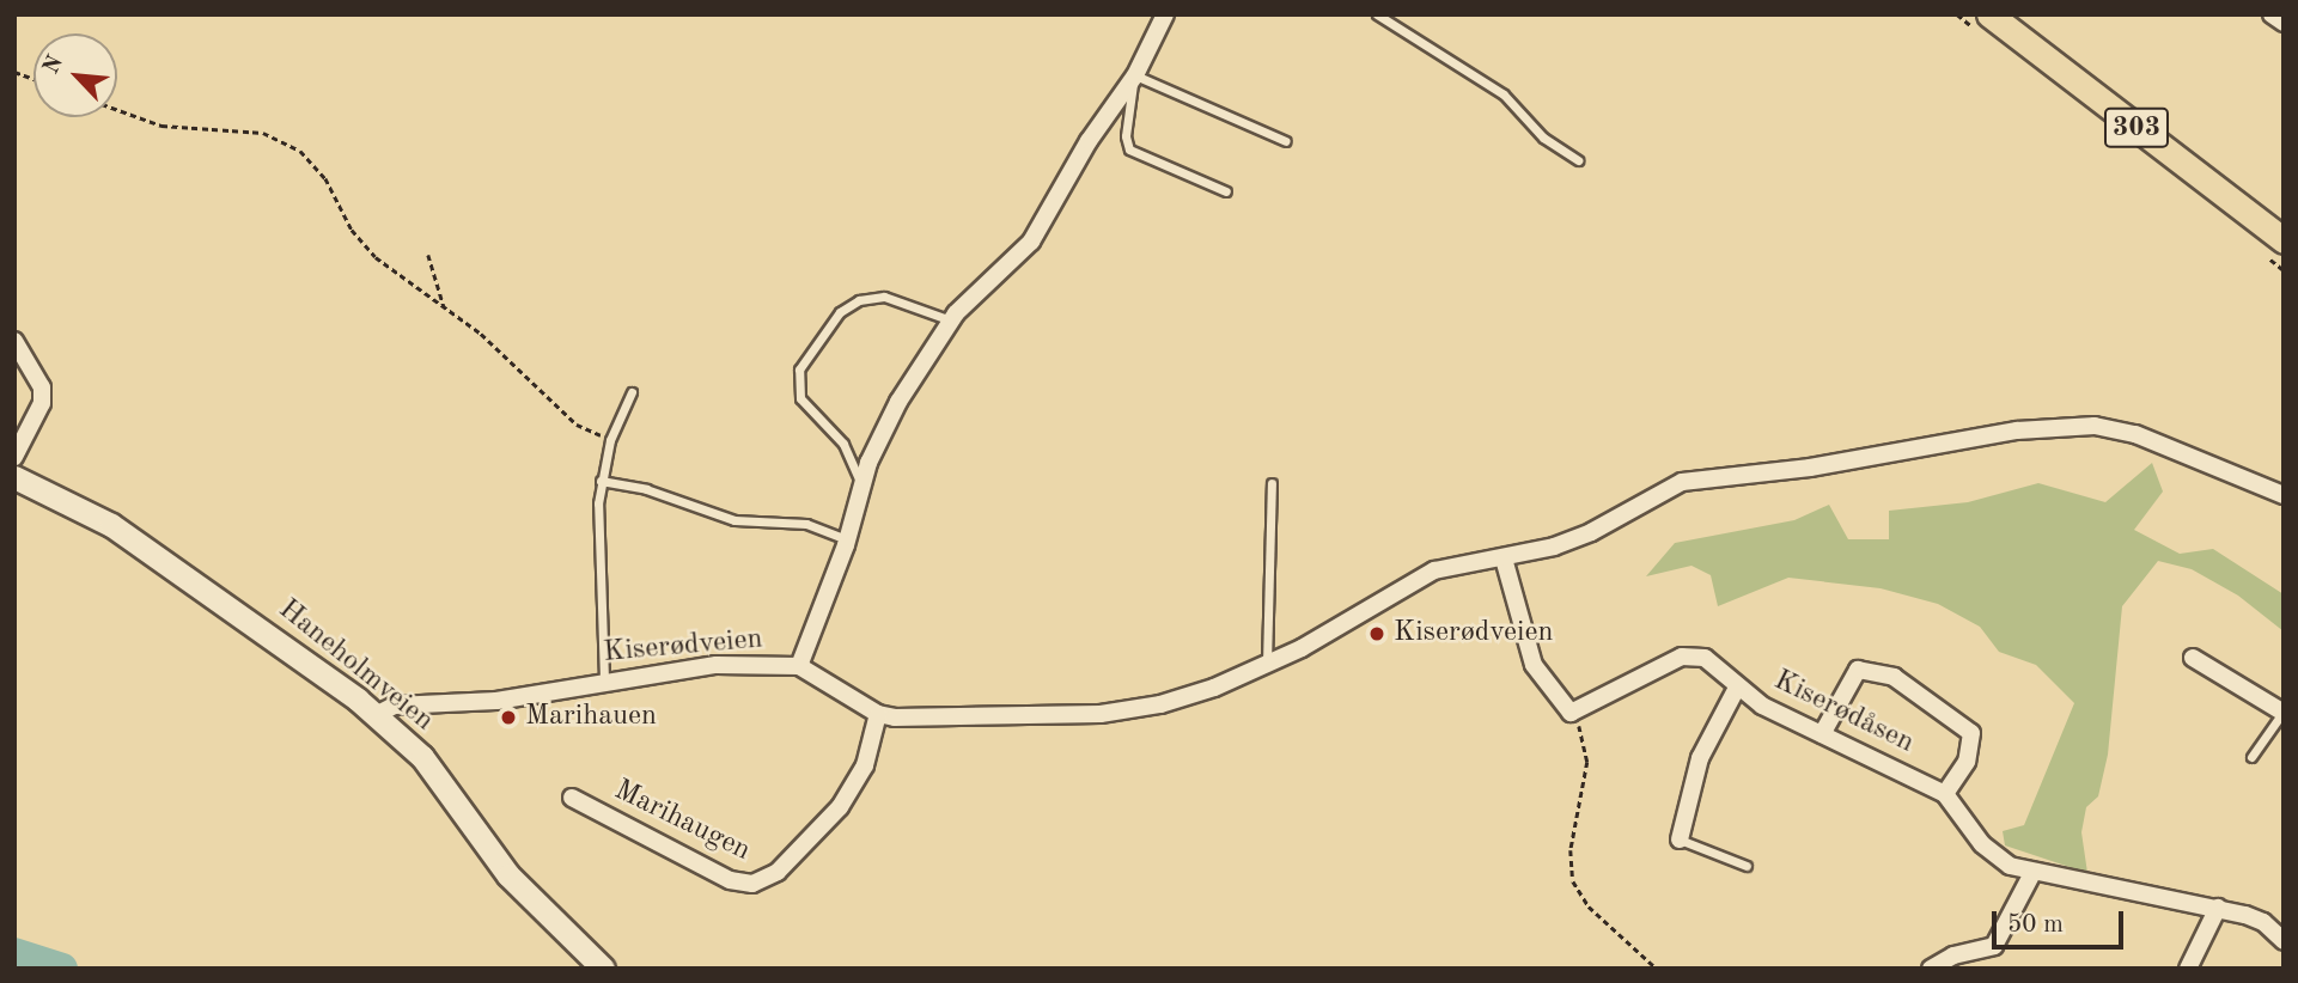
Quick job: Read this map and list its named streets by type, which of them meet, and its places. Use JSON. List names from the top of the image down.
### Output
{
  "streets": {
    "main road": ["303", "Haneholmveien"],
    "street": ["Kiserødveien", "Kiserødåsen", "Marihaugen"]
  },
  "crossings": [
    ["Kiserødveien", "Haneholmveien"],
    ["Kiserødveien", "Marihaugen"]
  ],
  "places": ["Kiserødveien", "Marihauen"],
  "scale_bar": "50 m",
  "north": "top left"
}
